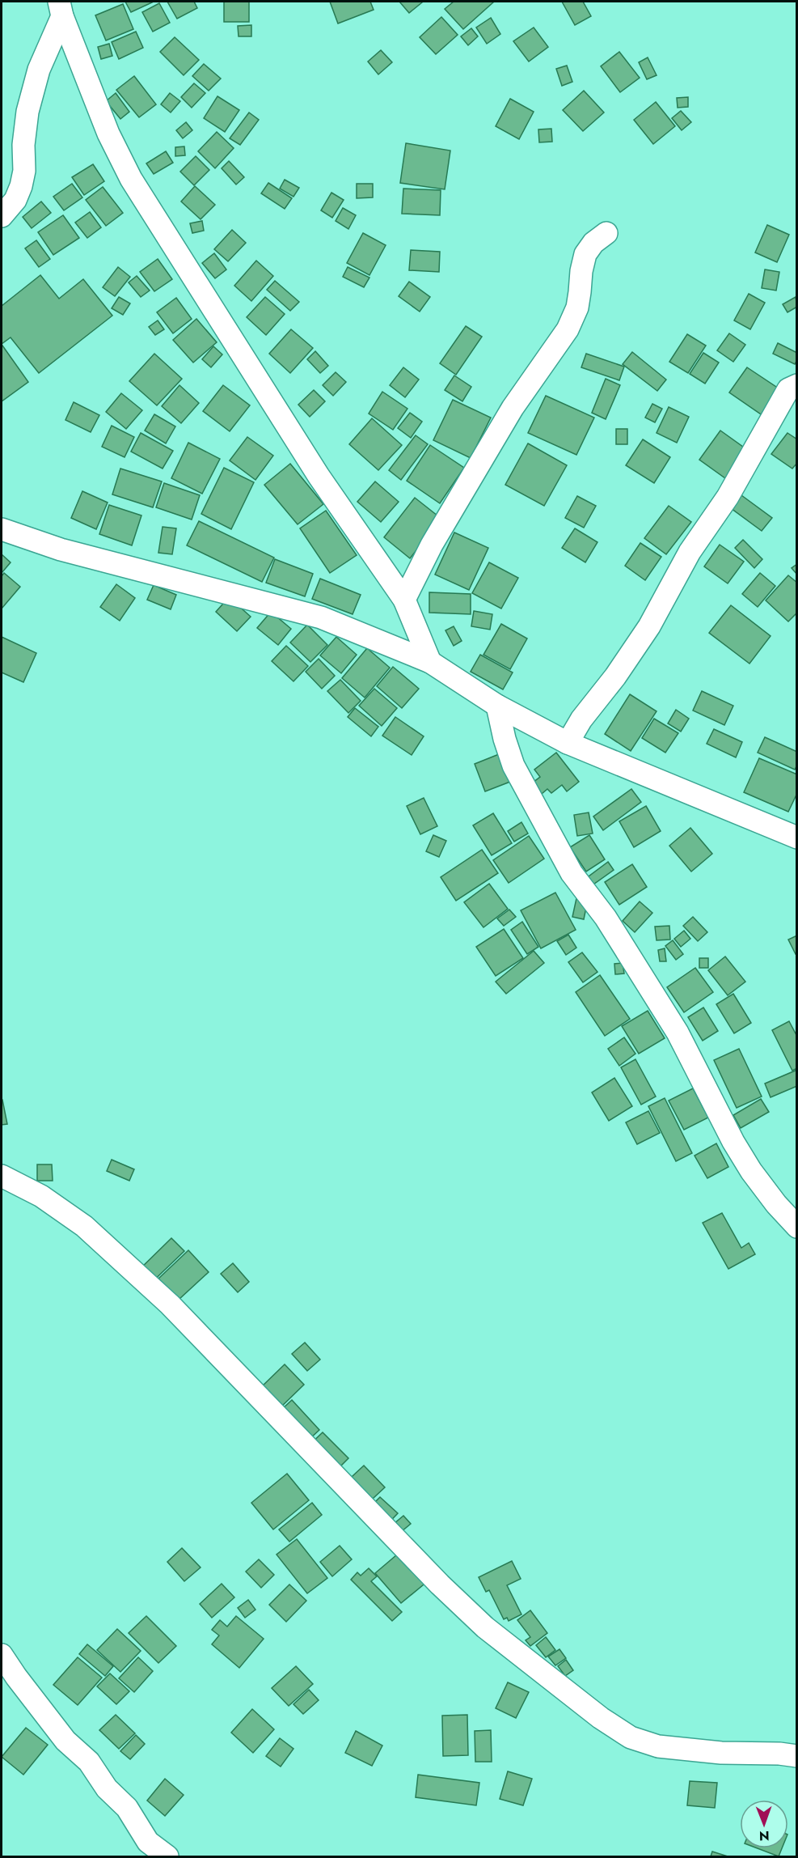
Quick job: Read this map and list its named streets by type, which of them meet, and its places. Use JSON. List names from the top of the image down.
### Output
{
  "north": "bottom"
}
